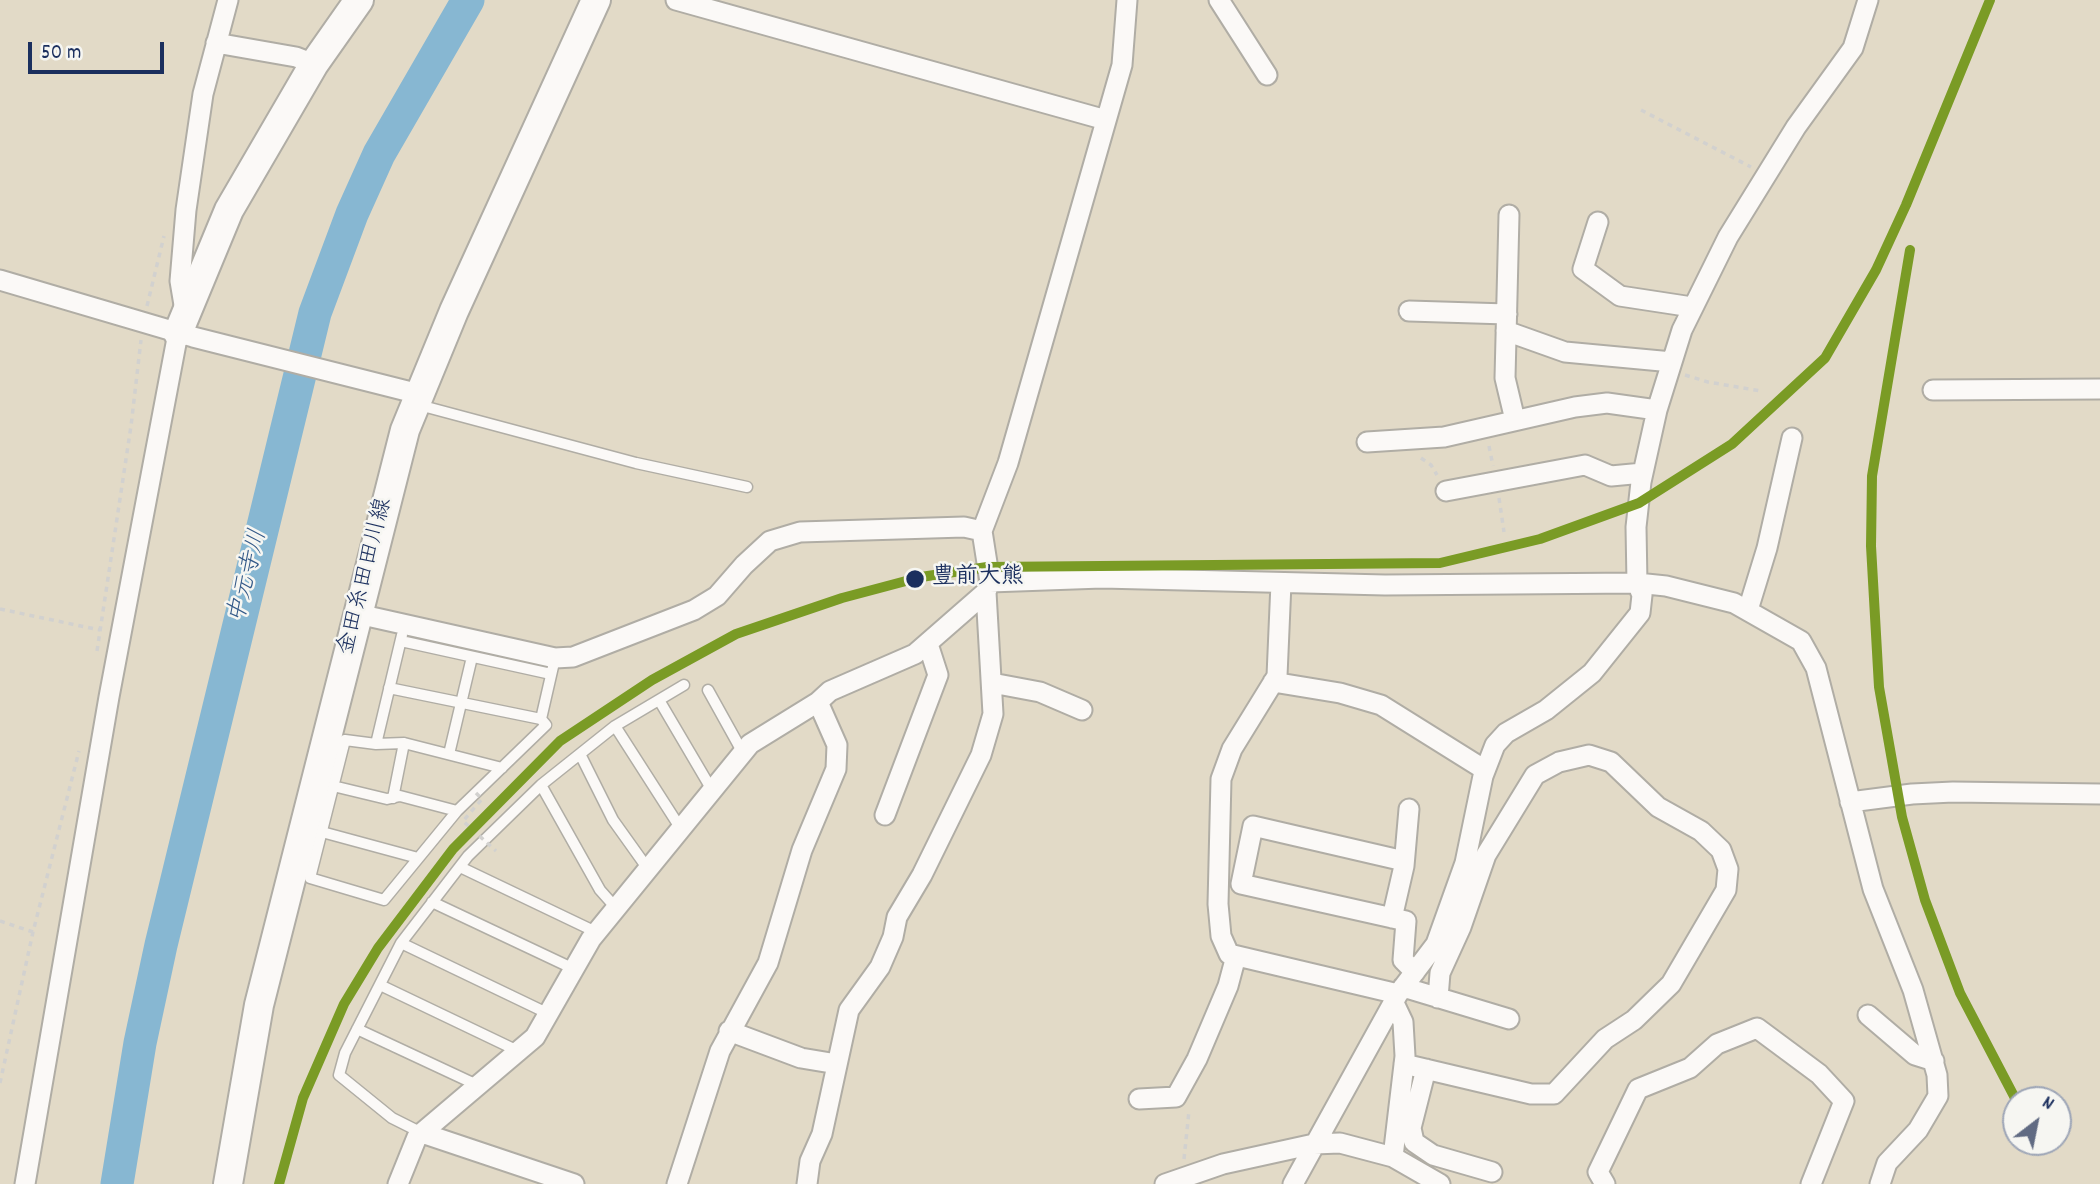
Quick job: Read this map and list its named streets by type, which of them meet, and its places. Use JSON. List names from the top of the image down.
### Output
{
  "streets": {
    "main road": ["金田糸田田川線"]
  },
  "water": ["中元寺川"],
  "places": ["豊前大熊"],
  "scale_bar": "50 m",
  "north": "top right"
}
